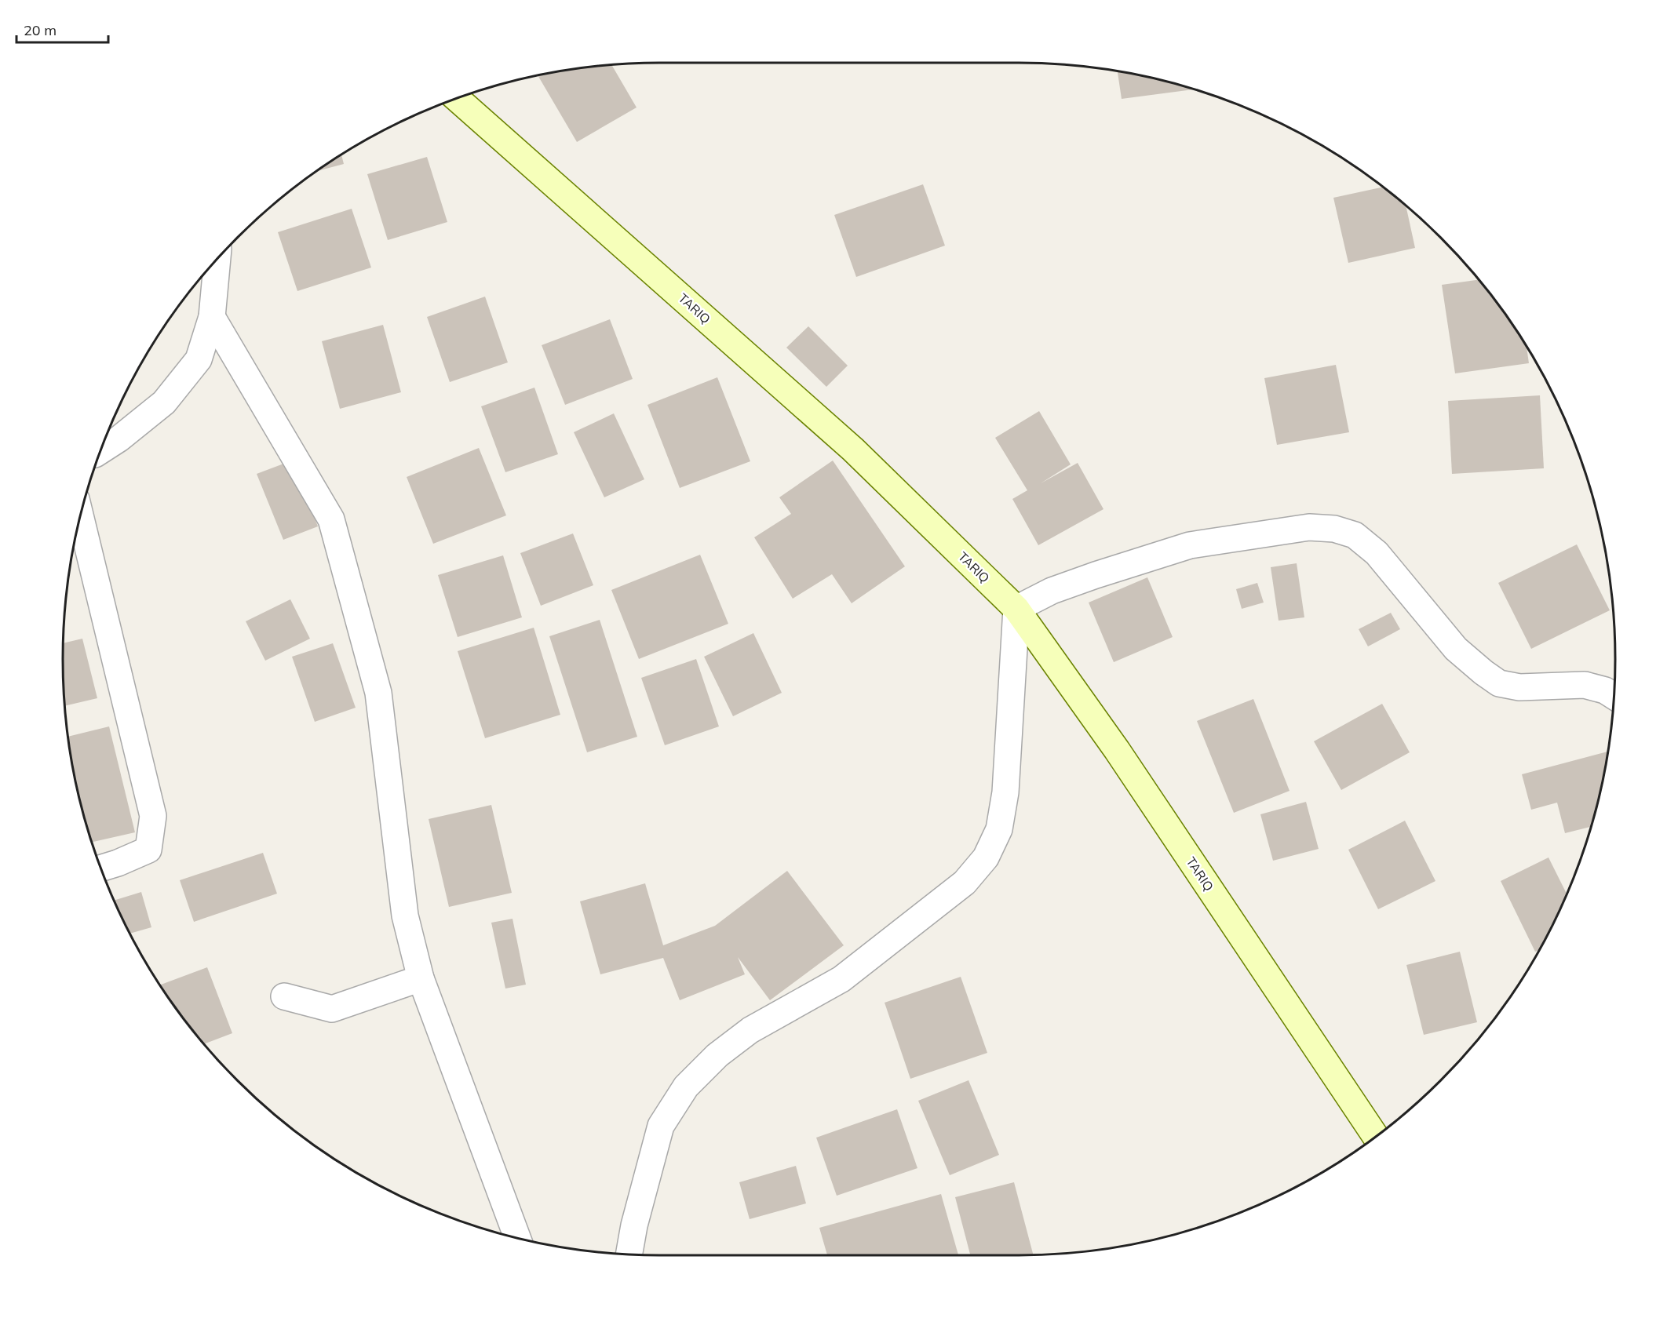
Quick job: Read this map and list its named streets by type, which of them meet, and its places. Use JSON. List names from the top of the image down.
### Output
{
  "streets": {
    "main road": ["TARIQ"]
  },
  "scale_bar": "20 m"
}
